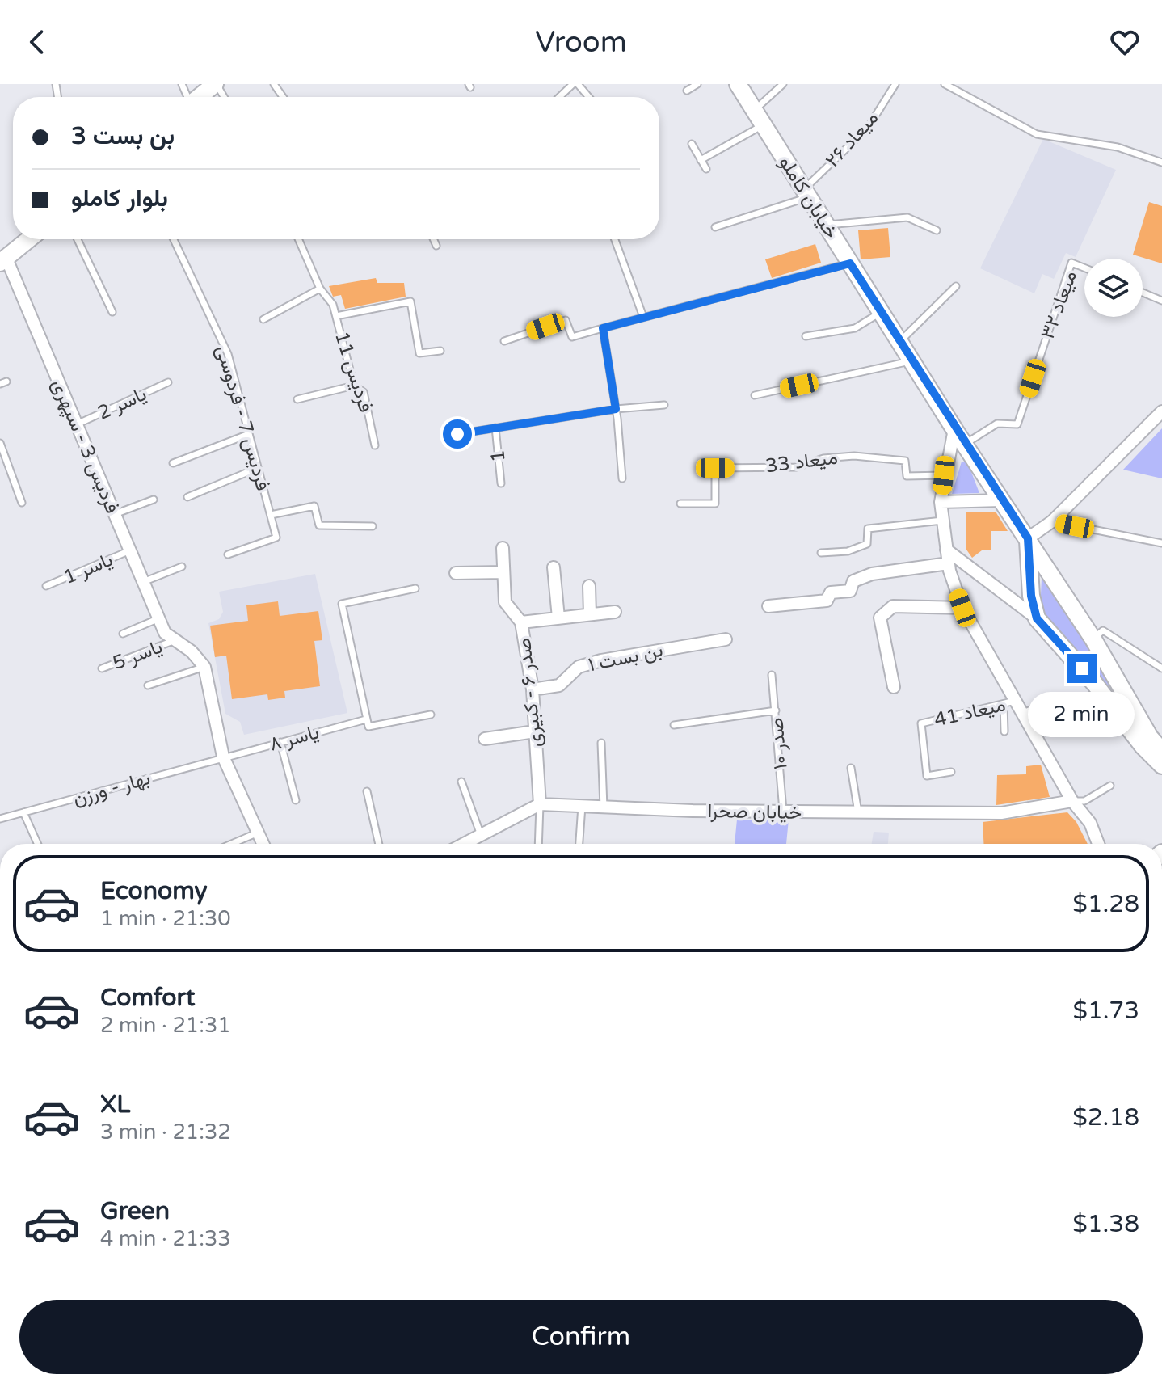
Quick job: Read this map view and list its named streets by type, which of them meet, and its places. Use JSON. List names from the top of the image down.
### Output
{
  "streets": {
    "street": [
      "خیابان کاملو",
      "فردیس 3 - سپهری",
      "بن بست ۱",
      "صدر ۶ - کبیری",
      "خیابان صحرا"
    ],
    "lane": [
      "میعاد ۲۶",
      "میعاد ۳۲",
      "فردیس 11",
      "یاسر 2",
      "فردیس 7 - فردوسی",
      "1",
      "میعاد 33",
      "یاسر 1",
      "یاسر 5",
      "میعاد 41",
      "یاسر ۸",
      "صدر ۱۰",
      "بهار - ورزن"
    ]
  },
  "crossings": [
    ["میعاد ۲۶", "خیابان کاملو"],
    ["خیابان کاملو", "میعاد ۳۲"],
    ["یاسر 2", "فردیس 3 - سپهری"],
    ["فردیس 3 - سپهری", "یاسر 1"],
    ["فردیس 3 - سپهری", "یاسر 5"],
    ["بن بست ۱", "صدر ۶ - کبیری"],
    ["صدر ۶ - کبیری", "خیابان صحرا"],
    ["یاسر ۸", "بهار - ورزن"],
    ["صدر ۱۰", "خیابان صحرا"]
  ],
  "page": {
    "header": "Vroom",
    "banner": ["بن بست 3", "بلوار کاملو"],
    "bubble": "2 min",
    "list": [
      {
        "name": "Economy",
        "note": "1 min · 21:30",
        "value": "$1.28"
      },
      {
        "name": "Comfort",
        "note": "2 min · 21:31",
        "value": "$1.73"
      },
      {
        "name": "XL",
        "note": "3 min · 21:32",
        "value": "$2.18"
      },
      {
        "name": "Green",
        "note": "4 min · 21:33",
        "value": "$1.38"
      }
    ],
    "buttons": "Confirm"
  }
}
